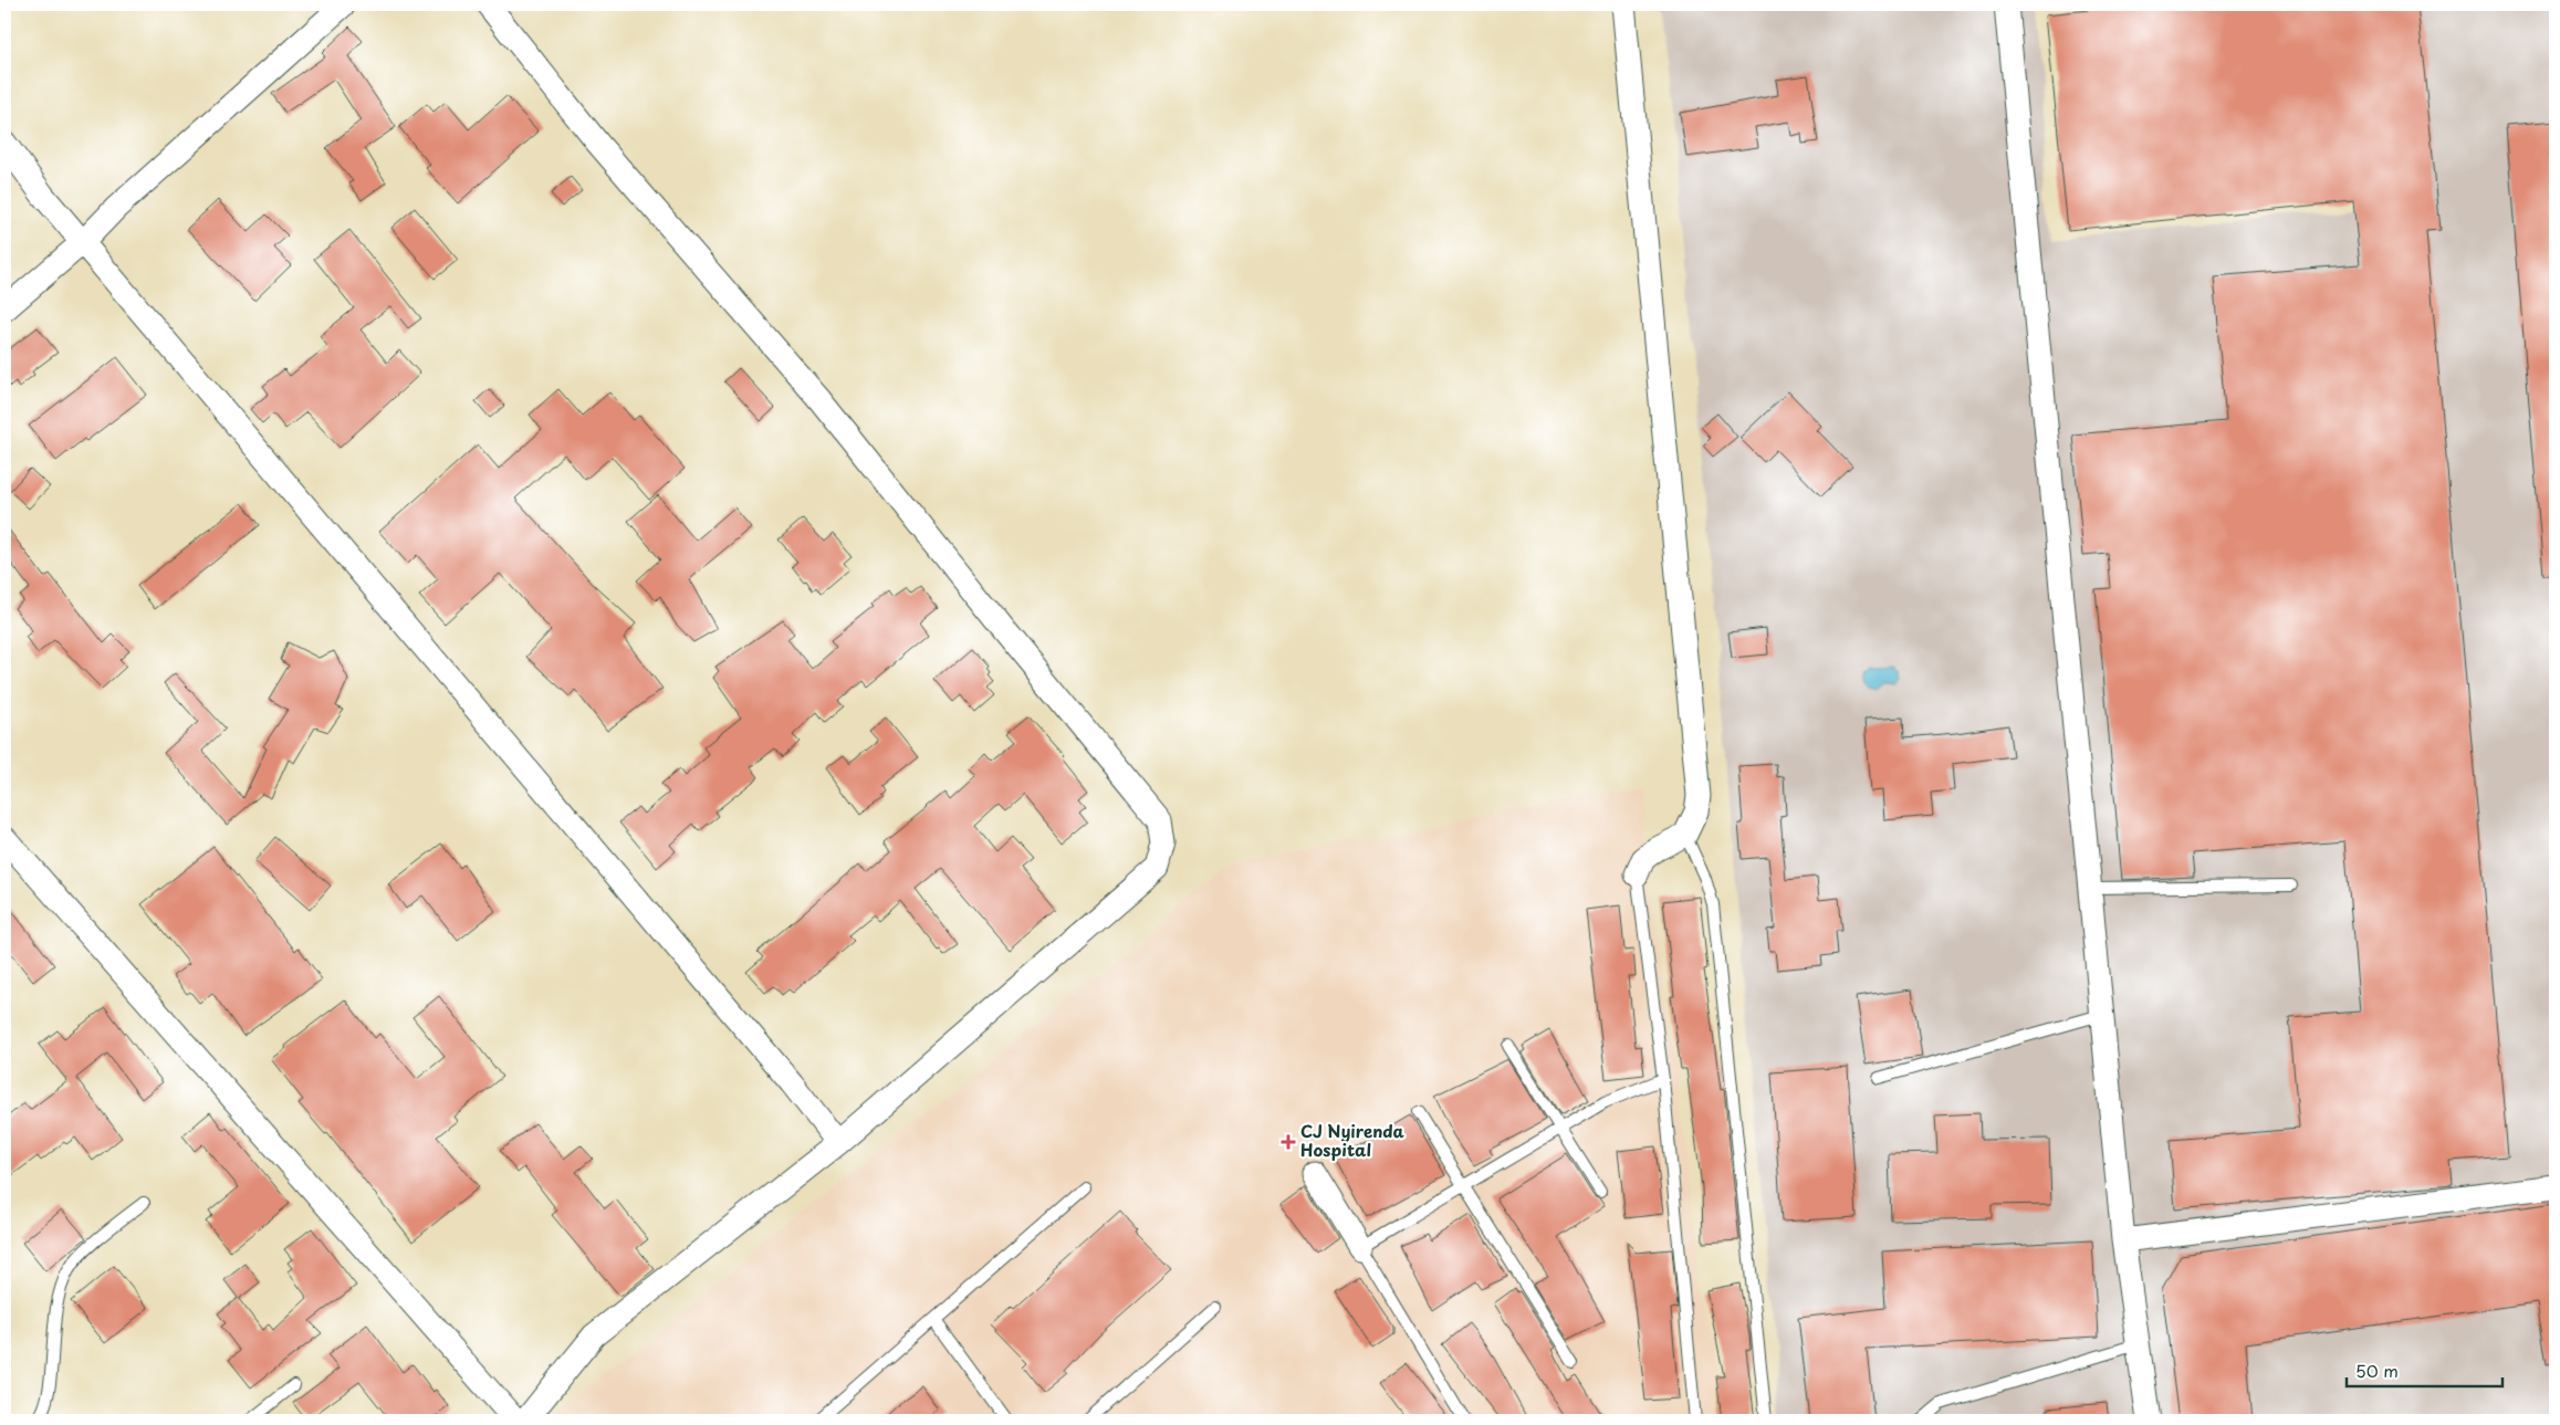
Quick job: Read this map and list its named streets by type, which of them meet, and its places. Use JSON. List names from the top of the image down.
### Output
{
  "places": {
    "health": ["CJ Nyirenda Hospital"]
  },
  "scale_bar": "50 m"
}
